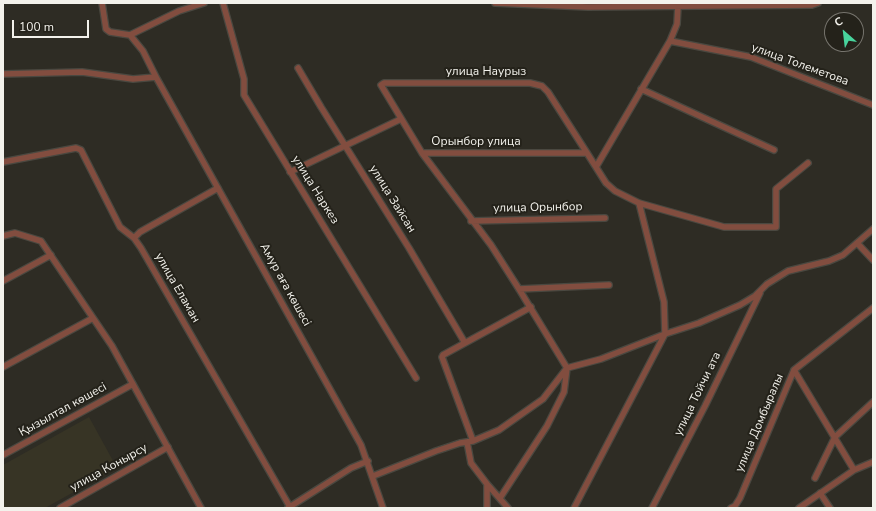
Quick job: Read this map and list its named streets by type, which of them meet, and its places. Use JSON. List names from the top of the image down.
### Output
{
  "streets": {
    "street": [
      "улица Толеметова",
      "улица Наурыз",
      "Орынбор улица",
      "улица Наркез",
      "улица Зайсан",
      "улица Орынбор",
      "Амур аға көшесі",
      "улица Еламан",
      "улица Тойчи ата",
      "Қызылтал көшесі",
      "улица Домбыралы",
      "улица Конырсу"
    ]
  },
  "crossings": [
    ["улица Наурыз", "Орынбор улица"]
  ],
  "scale_bar": "100 m",
  "north": "top left"
}
